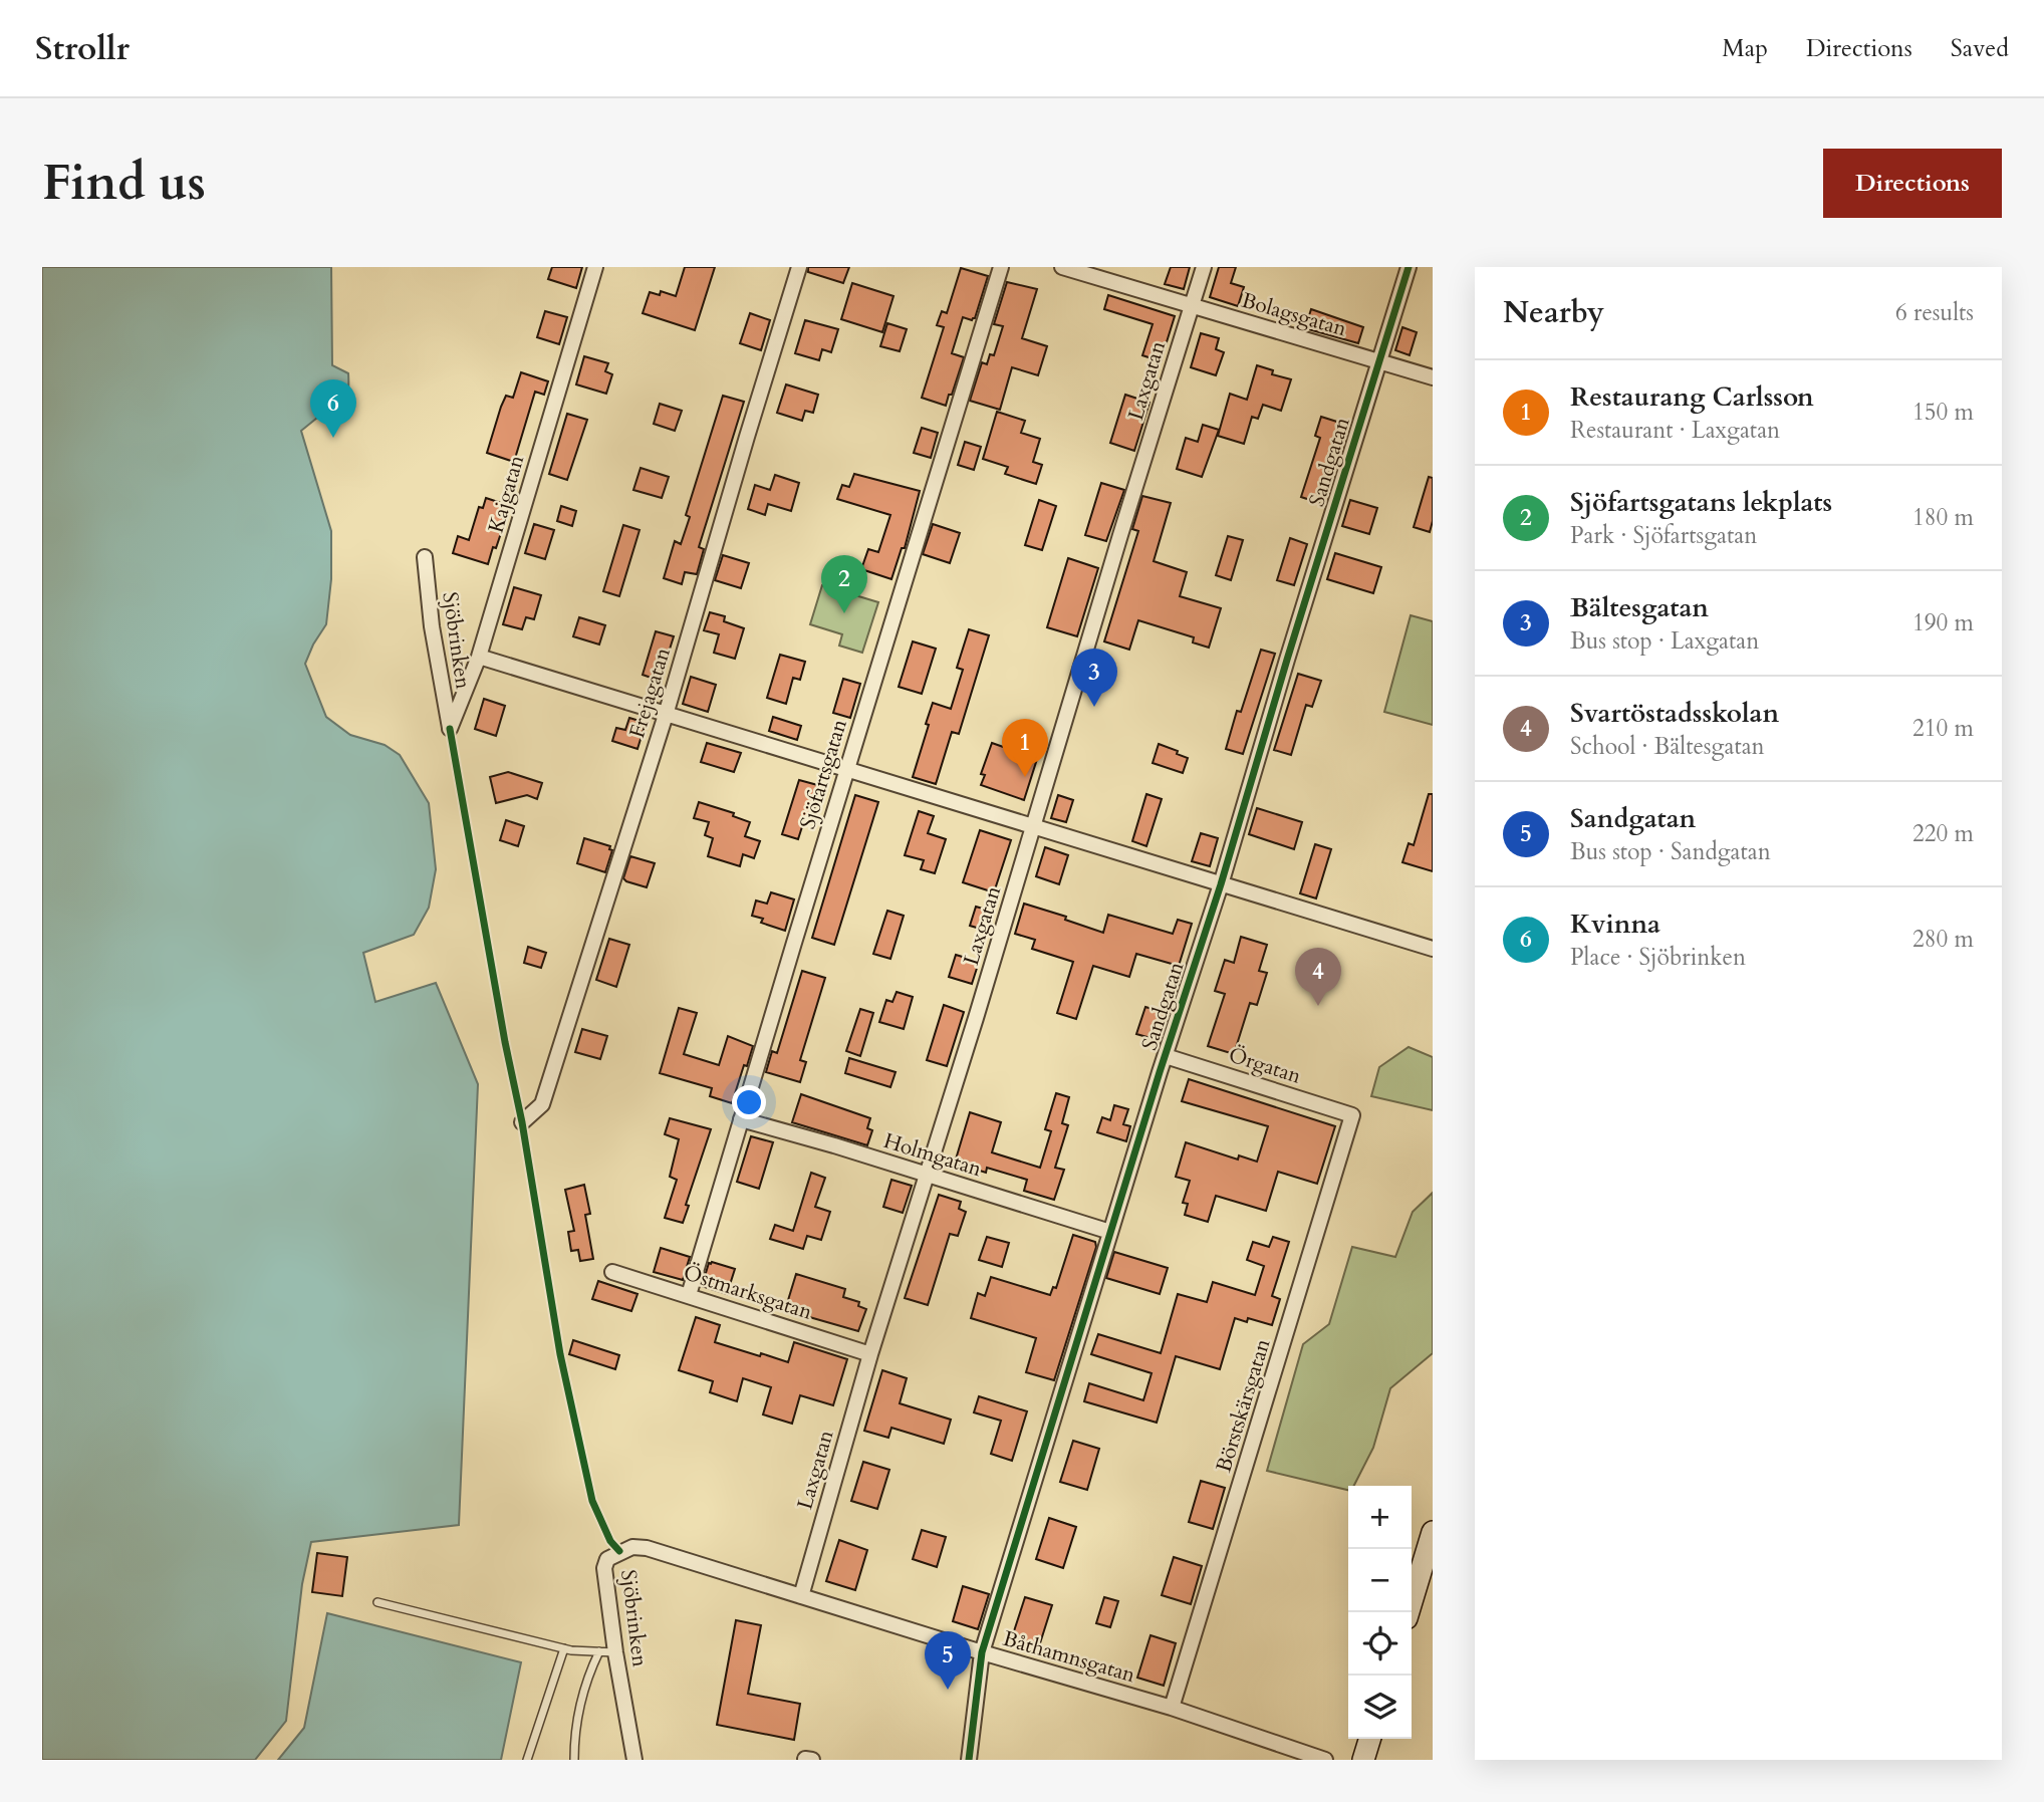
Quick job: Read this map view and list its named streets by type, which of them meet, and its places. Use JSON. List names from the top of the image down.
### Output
{
  "streets": {
    "street": [
      "Bolagsgatan",
      "Laxgatan",
      "Sandgatan",
      "Kajgatan",
      "Sjöbrinken",
      "Frejagatan",
      "Sjöfartsgatan",
      "Örgatan",
      "Holmgatan",
      "Östmarksgatan",
      "Börstskärsgatan",
      "Båthamnsgatan"
    ]
  },
  "crossings": [
    ["Bolagsgatan", "Laxgatan"],
    ["Bolagsgatan", "Sandgatan"],
    ["Laxgatan", "Sjöbrinken"],
    ["Laxgatan", "Holmgatan"],
    ["Laxgatan", "Östmarksgatan"],
    ["Laxgatan", "Båthamnsgatan"],
    ["Sandgatan", "Örgatan"],
    ["Sandgatan", "Holmgatan"],
    ["Sandgatan", "Båthamnsgatan"],
    ["Kajgatan", "Sjöbrinken"],
    ["Sjöbrinken", "Båthamnsgatan"],
    ["Sjöfartsgatan", "Holmgatan"],
    ["Sjöfartsgatan", "Östmarksgatan"],
    ["Örgatan", "Börstskärsgatan"],
    ["Börstskärsgatan", "Båthamnsgatan"]
  ],
  "page": {
    "header": "Strollr",
    "nav": ["Map", "Directions", "Saved"],
    "buttons": "Directions",
    "title": "Find us",
    "heading": ["Nearby", "6 results"],
    "list": [
      {
        "mark": "1",
        "name": "Restaurang Carlsson",
        "note": "Restaurant · Laxgatan",
        "value": "150 m"
      },
      {
        "mark": "2",
        "name": "Sjöfartsgatans lekplats",
        "note": "Park · Sjöfartsgatan",
        "value": "180 m"
      },
      {
        "mark": "3",
        "name": "Bältesgatan",
        "note": "Bus stop · Laxgatan",
        "value": "190 m"
      },
      {
        "mark": "4",
        "name": "Svartöstadsskolan",
        "note": "School · Bältesgatan",
        "value": "210 m"
      },
      {
        "mark": "5",
        "name": "Sandgatan",
        "note": "Bus stop · Sandgatan",
        "value": "220 m"
      },
      {
        "mark": "6",
        "name": "Kvinna",
        "note": "Place · Sjöbrinken",
        "value": "280 m"
      }
    ],
    "pins": [
      "6",
      "2",
      "3",
      "1",
      "4",
      "5"
    ],
    "map_buttons": ["+", "−"]
  }
}
